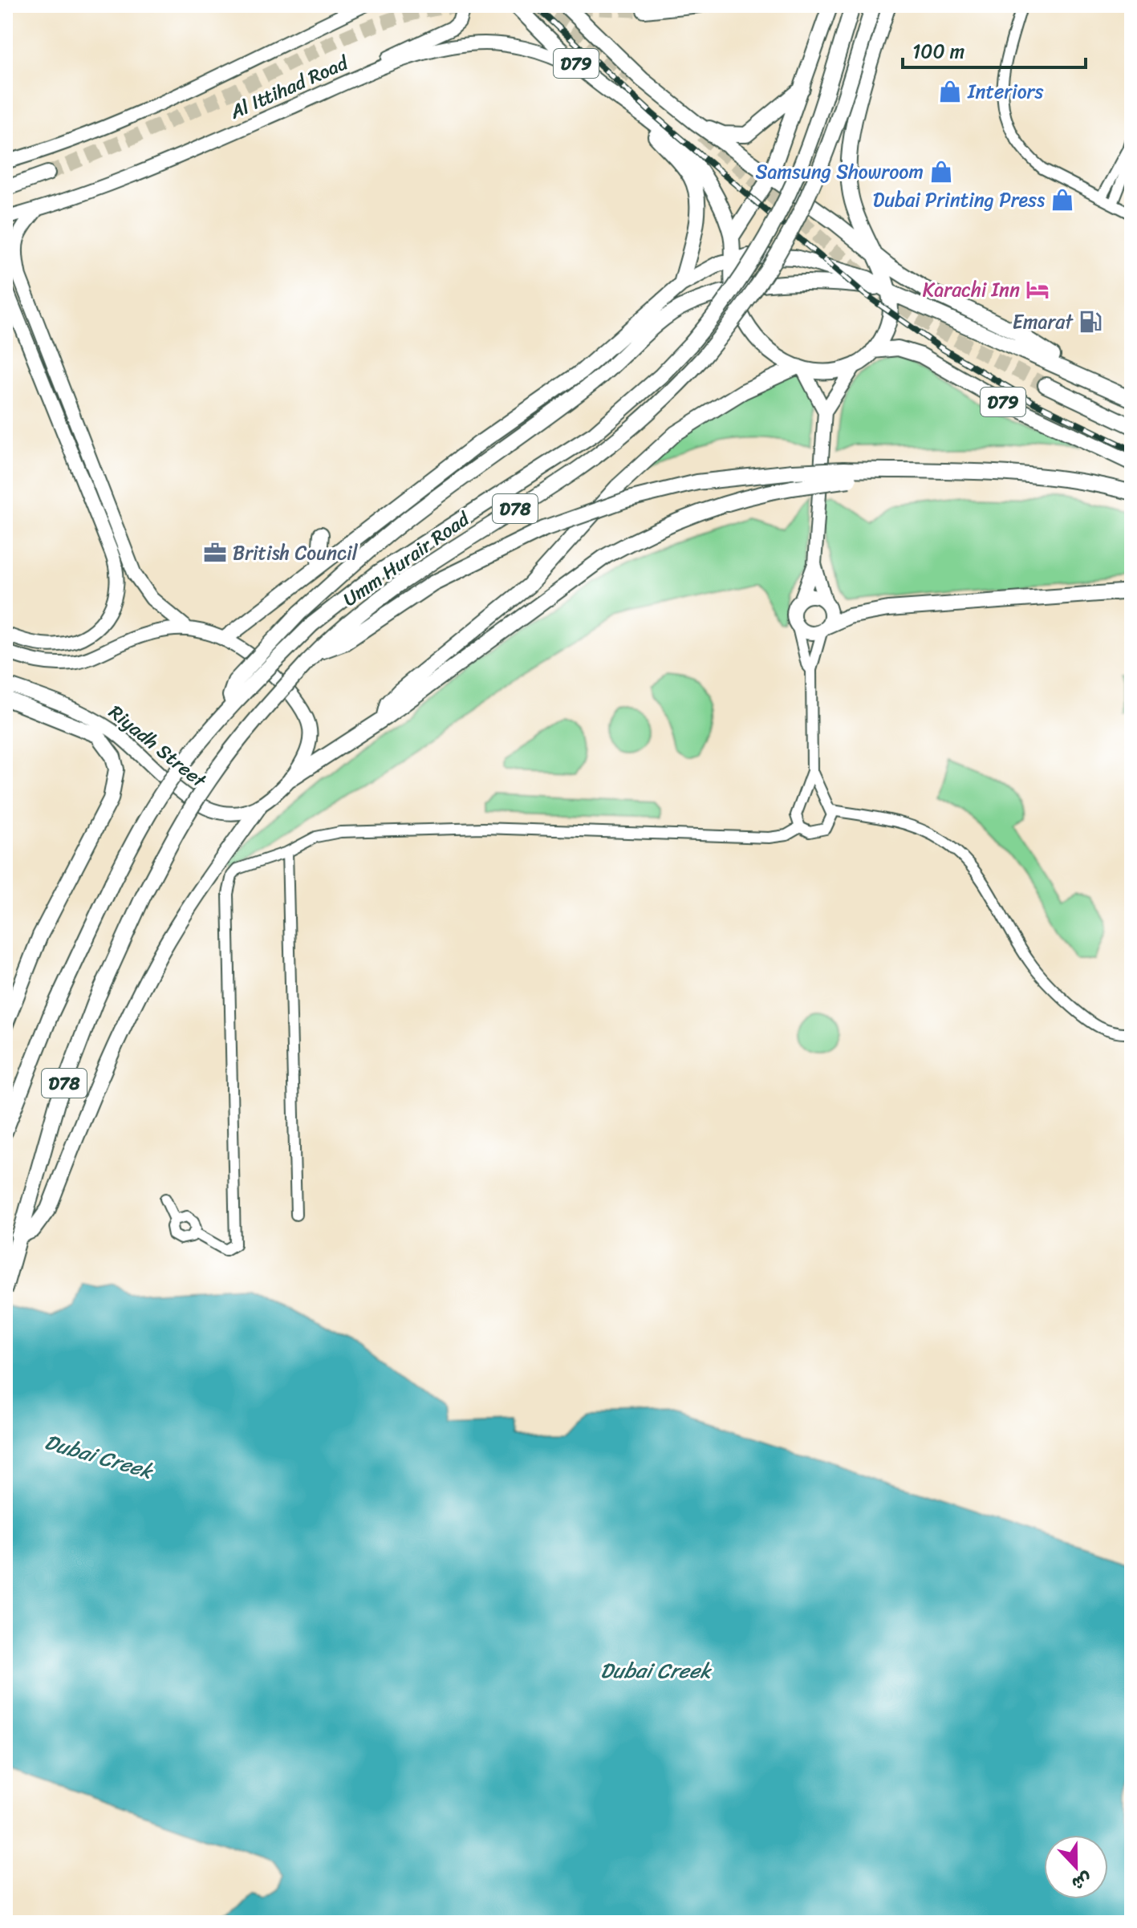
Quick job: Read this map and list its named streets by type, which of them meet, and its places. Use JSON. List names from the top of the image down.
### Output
{
  "streets": {
    "main road": [
      "D79",
      "Al Ittihad Road",
      "D78",
      "Umm Hurair Road",
      "Riyadh Street"
    ]
  },
  "crossings": [
    ["D79", "Al Ittihad Road"]
  ],
  "water": ["Dubai Creek"],
  "places": {
    "shop": ["Interiors", "Samsung Showroom", "Dubai Printing Press"],
    "hotel": ["Karachi Inn"],
    "fuel station": ["Emarat"],
    "office": ["British Council"]
  },
  "scale_bar": "100 m",
  "north": "bottom"
}
